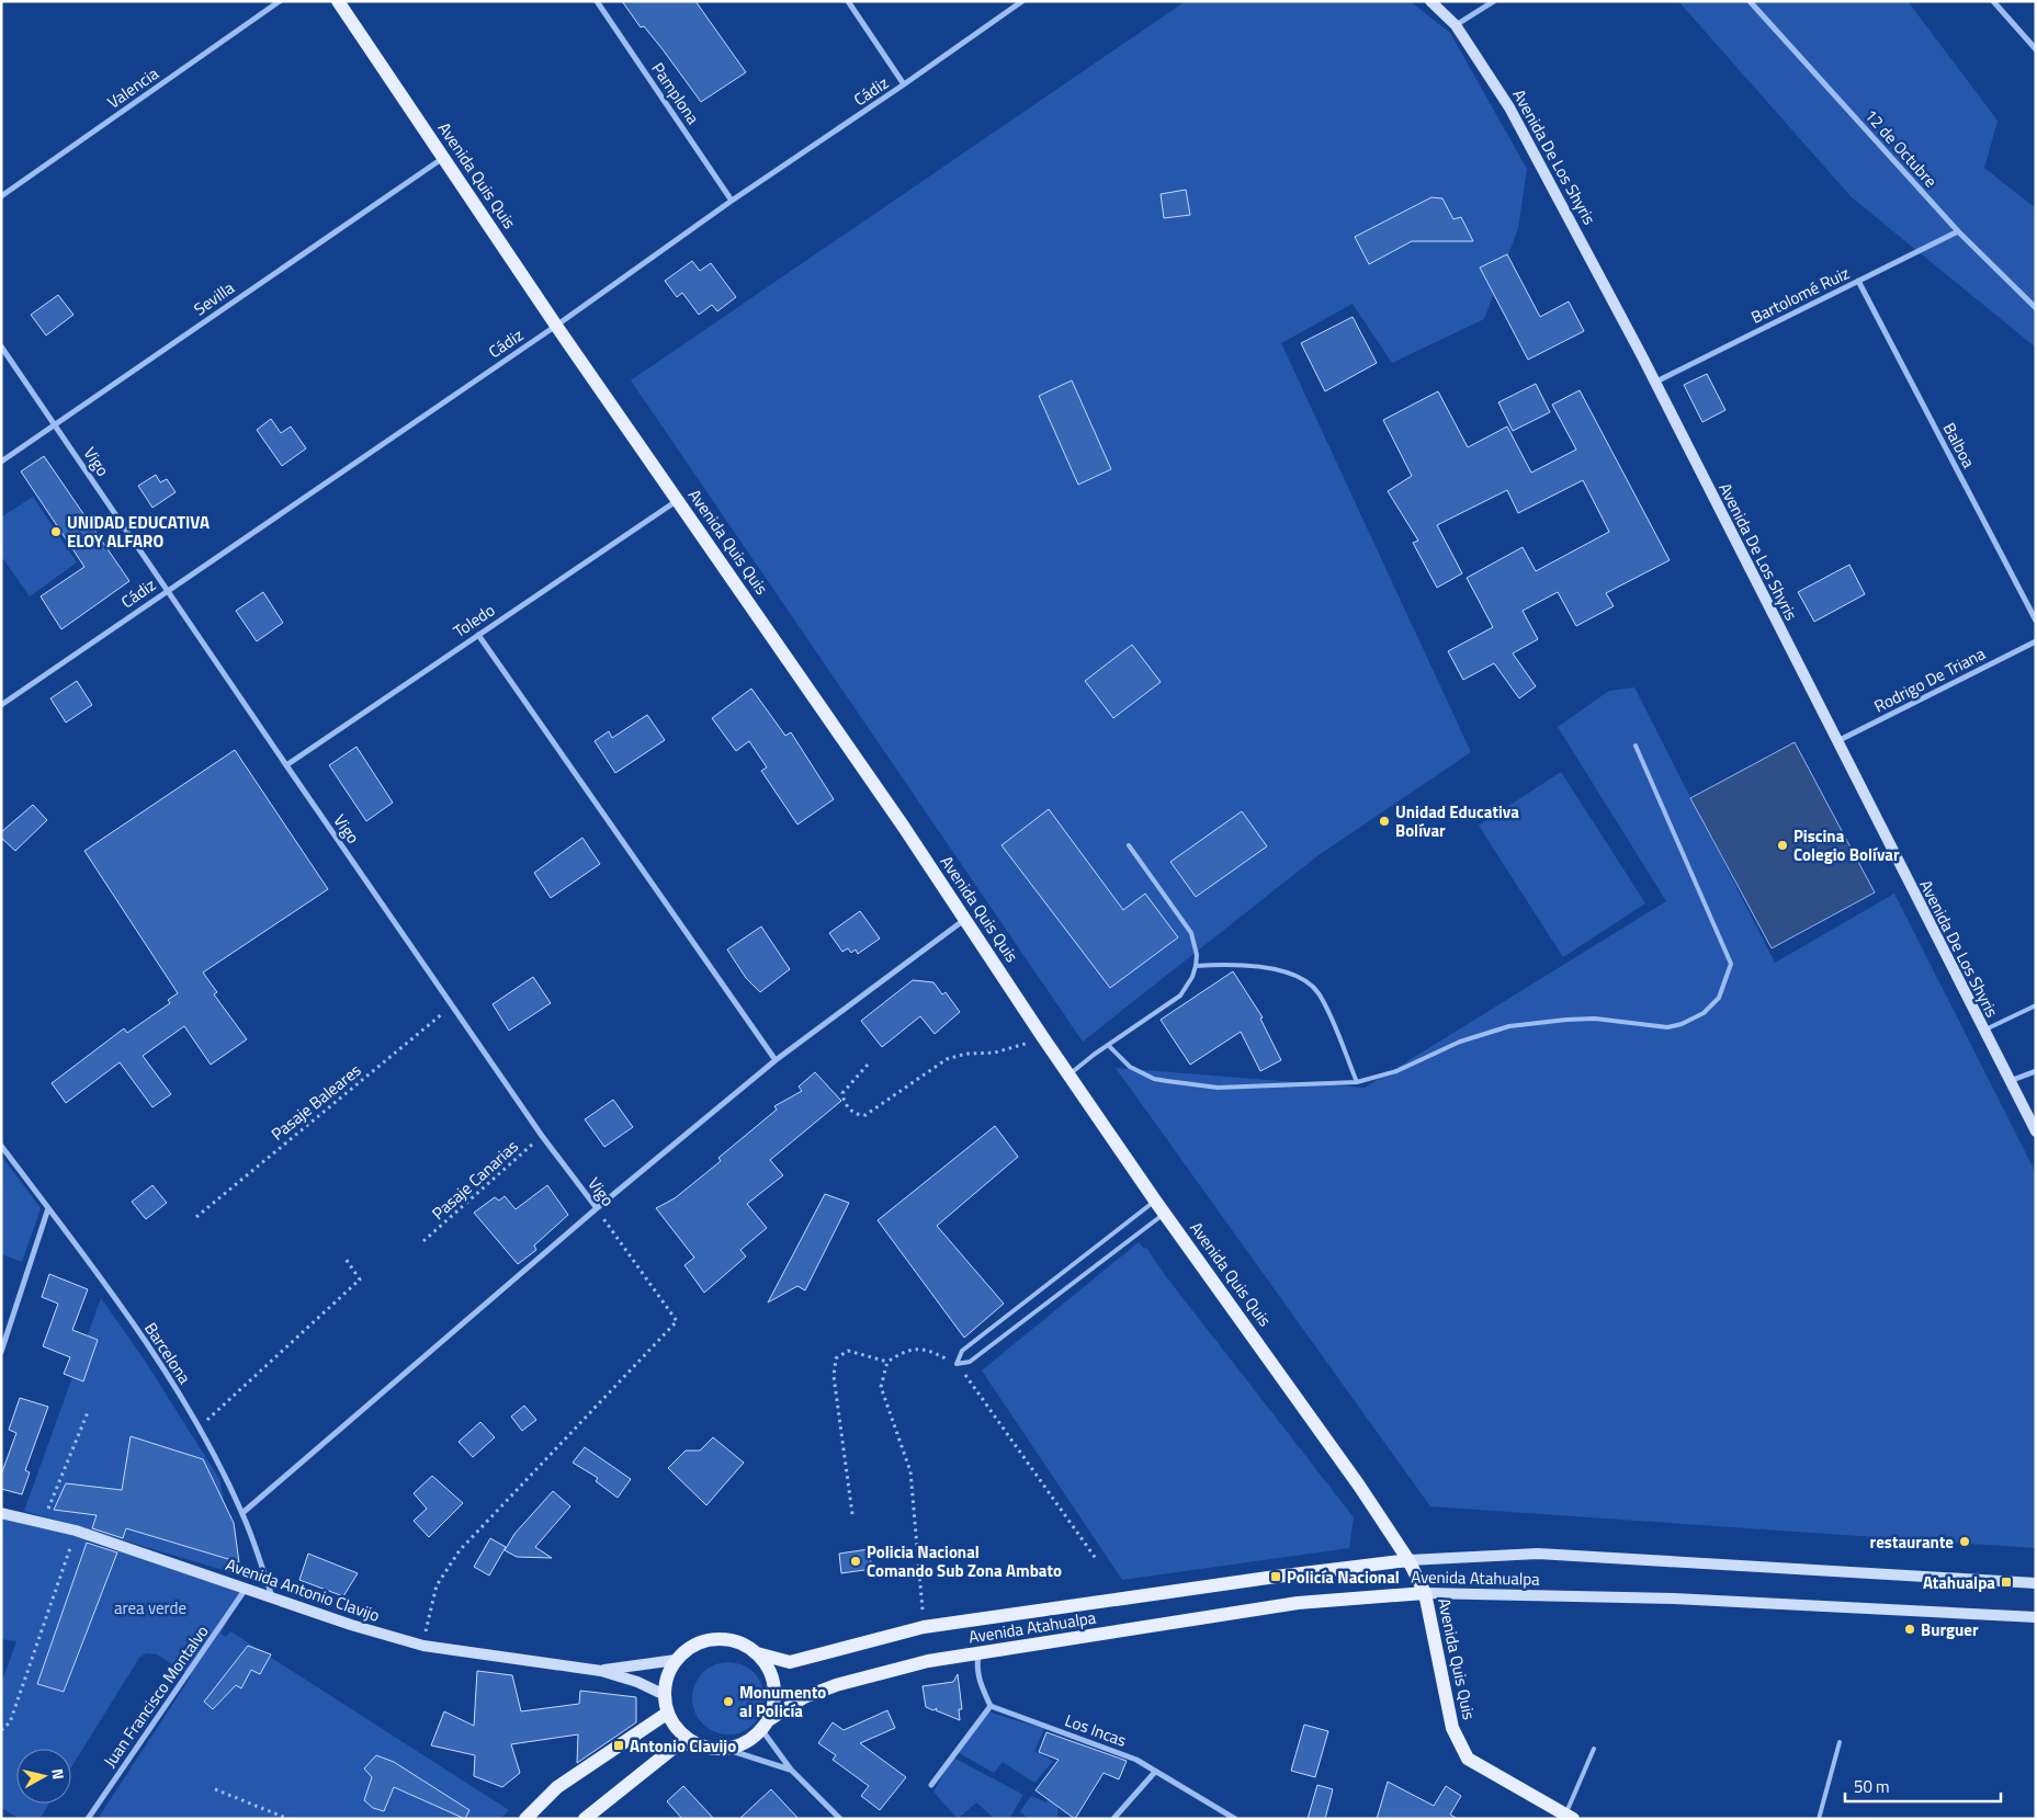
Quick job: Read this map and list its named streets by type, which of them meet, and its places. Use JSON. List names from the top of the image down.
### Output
{
  "streets": {
    "main road": [
      "Avenida De Los Shyris",
      "Avenida Quis Quis",
      "Avenida Atahualpa",
      "Avenida Antonio Clavijo"
    ],
    "street": [
      "Valencia",
      "Cádiz",
      "Pamplona",
      "12 de Octubre",
      "Bartolomé Ruiz",
      "Sevilla",
      "Balboa",
      "Vigo",
      "Toledo",
      "Rodrigo De Triana",
      "Barcelona",
      "Juan Francisco Montalvo",
      "Los Incas"
    ],
    "path": ["Pasaje Baleares", "Pasaje Canarias"]
  },
  "crossings": [
    ["Cádiz", "Pamplona"],
    ["Cádiz", "Avenida Quis Quis"],
    ["Cádiz", "Vigo"],
    ["12 de Octubre", "Bartolomé Ruiz"],
    ["Avenida De Los Shyris", "Bartolomé Ruiz"],
    ["Avenida De Los Shyris", "Rodrigo De Triana"],
    ["Avenida Quis Quis", "Sevilla"],
    ["Avenida Quis Quis", "Toledo"],
    ["Avenida Quis Quis", "Avenida Atahualpa"],
    ["Bartolomé Ruiz", "Balboa"],
    ["Sevilla", "Vigo"],
    ["Vigo", "Toledo"],
    ["Vigo", "Pasaje Baleares"],
    ["Vigo", "Pasaje Canarias"],
    ["Vigo", "Avenida Antonio Clavijo"],
    ["Barcelona", "Avenida Antonio Clavijo"],
    ["Avenida Atahualpa", "Avenida Antonio Clavijo"],
    ["Avenida Antonio Clavijo", "Juan Francisco Montalvo"]
  ],
  "parks": ["area verde"],
  "places": {
    "other": [
      "UNIDAD EDUCATIVA ELOY ALFARO",
      "Unidad Educativa Bolívar",
      "Piscina Colegio Bolívar",
      "restaurante",
      "Policia Nacional Comando Sub Zona Ambato",
      "Burguer",
      "Monumento al Policía"
    ],
    "transit": ["Policía Nacional", "Atahualpa", "Antonio Clavijo"]
  },
  "scale_bar": "50 m",
  "north": "right"
}
